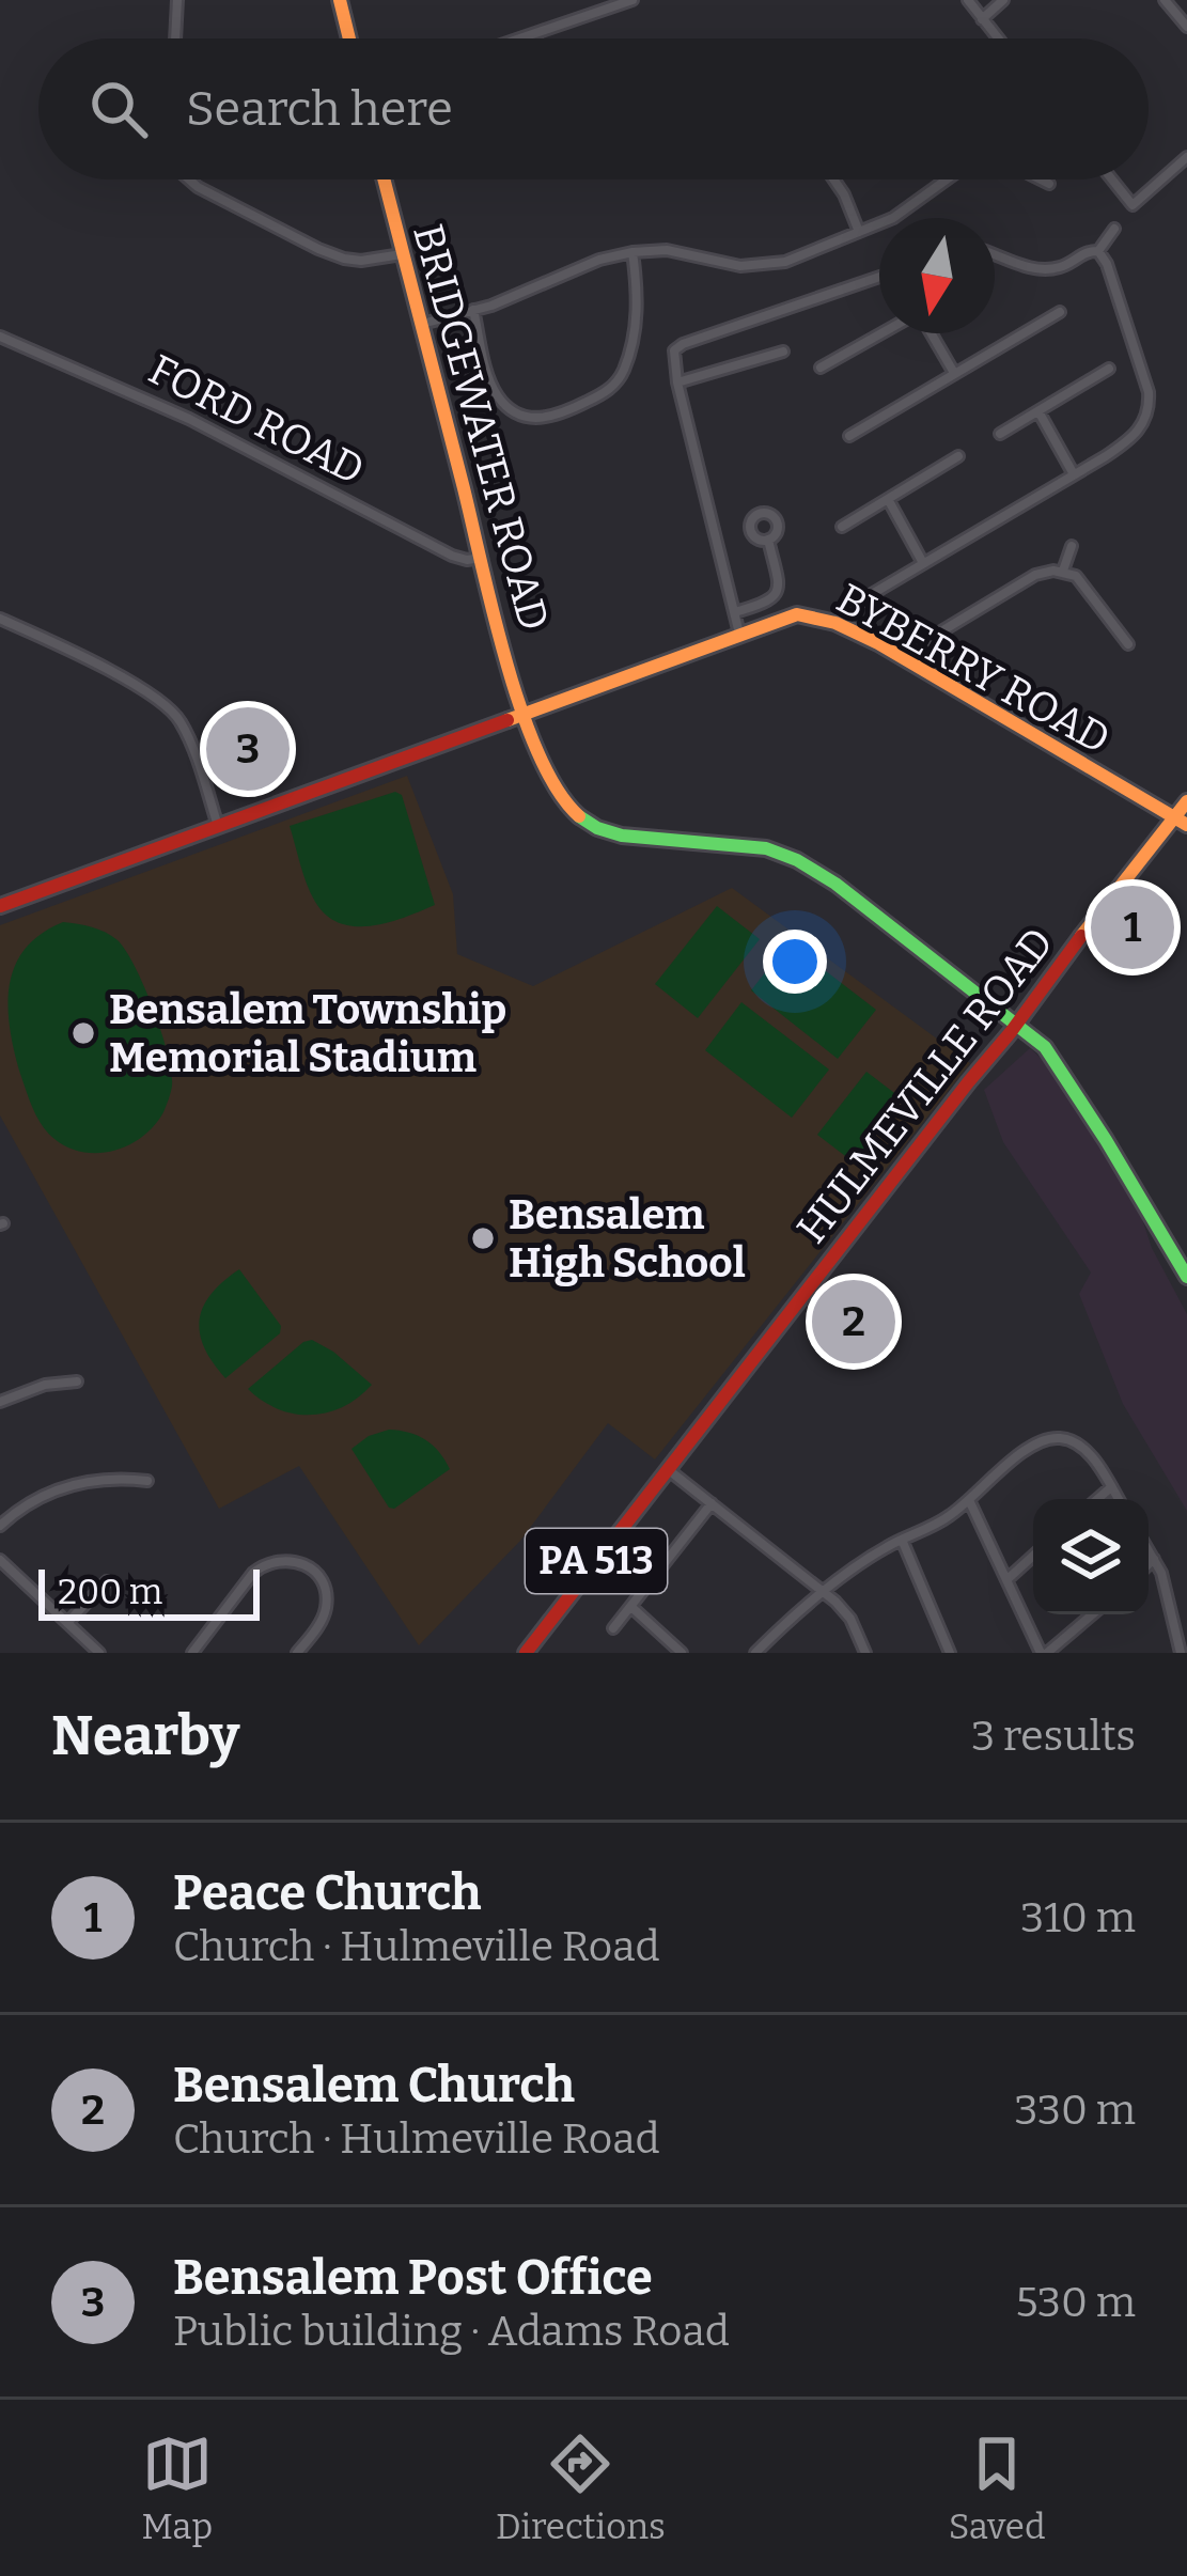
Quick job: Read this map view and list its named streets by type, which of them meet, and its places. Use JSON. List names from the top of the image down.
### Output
{
  "streets": {
    "main road": [
      "BRIDGEWATER ROAD",
      "BYBERRY ROAD",
      "HULMEVILLE ROAD",
      "PA 513"
    ],
    "street": ["FORD ROAD"]
  },
  "crossings": [
    ["FORD ROAD", "BRIDGEWATER ROAD"],
    ["BRIDGEWATER ROAD", "BYBERRY ROAD"],
    ["BRIDGEWATER ROAD", "HULMEVILLE ROAD"],
    ["BYBERRY ROAD", "HULMEVILLE ROAD"]
  ],
  "places": ["Bensalem Township Memorial Stadium", "Bensalem High School"],
  "scale_bar": "200 m",
  "north": "bottom",
  "page": {
    "search": "Search here",
    "pins": ["3", "1", "2"],
    "scale": "200 m",
    "heading": ["Nearby", "3 results"],
    "list": [
      {
        "mark": "1",
        "name": "Peace Church",
        "note": "Church · Hulmeville Road",
        "value": "310 m"
      },
      {
        "mark": "2",
        "name": "Bensalem Church",
        "note": "Church · Hulmeville Road",
        "value": "330 m"
      },
      {
        "mark": "3",
        "name": "Bensalem Post Office",
        "note": "Public building · Adams Road",
        "value": "530 m"
      }
    ],
    "nav": ["Map", "Directions", "Saved"]
  }
}
